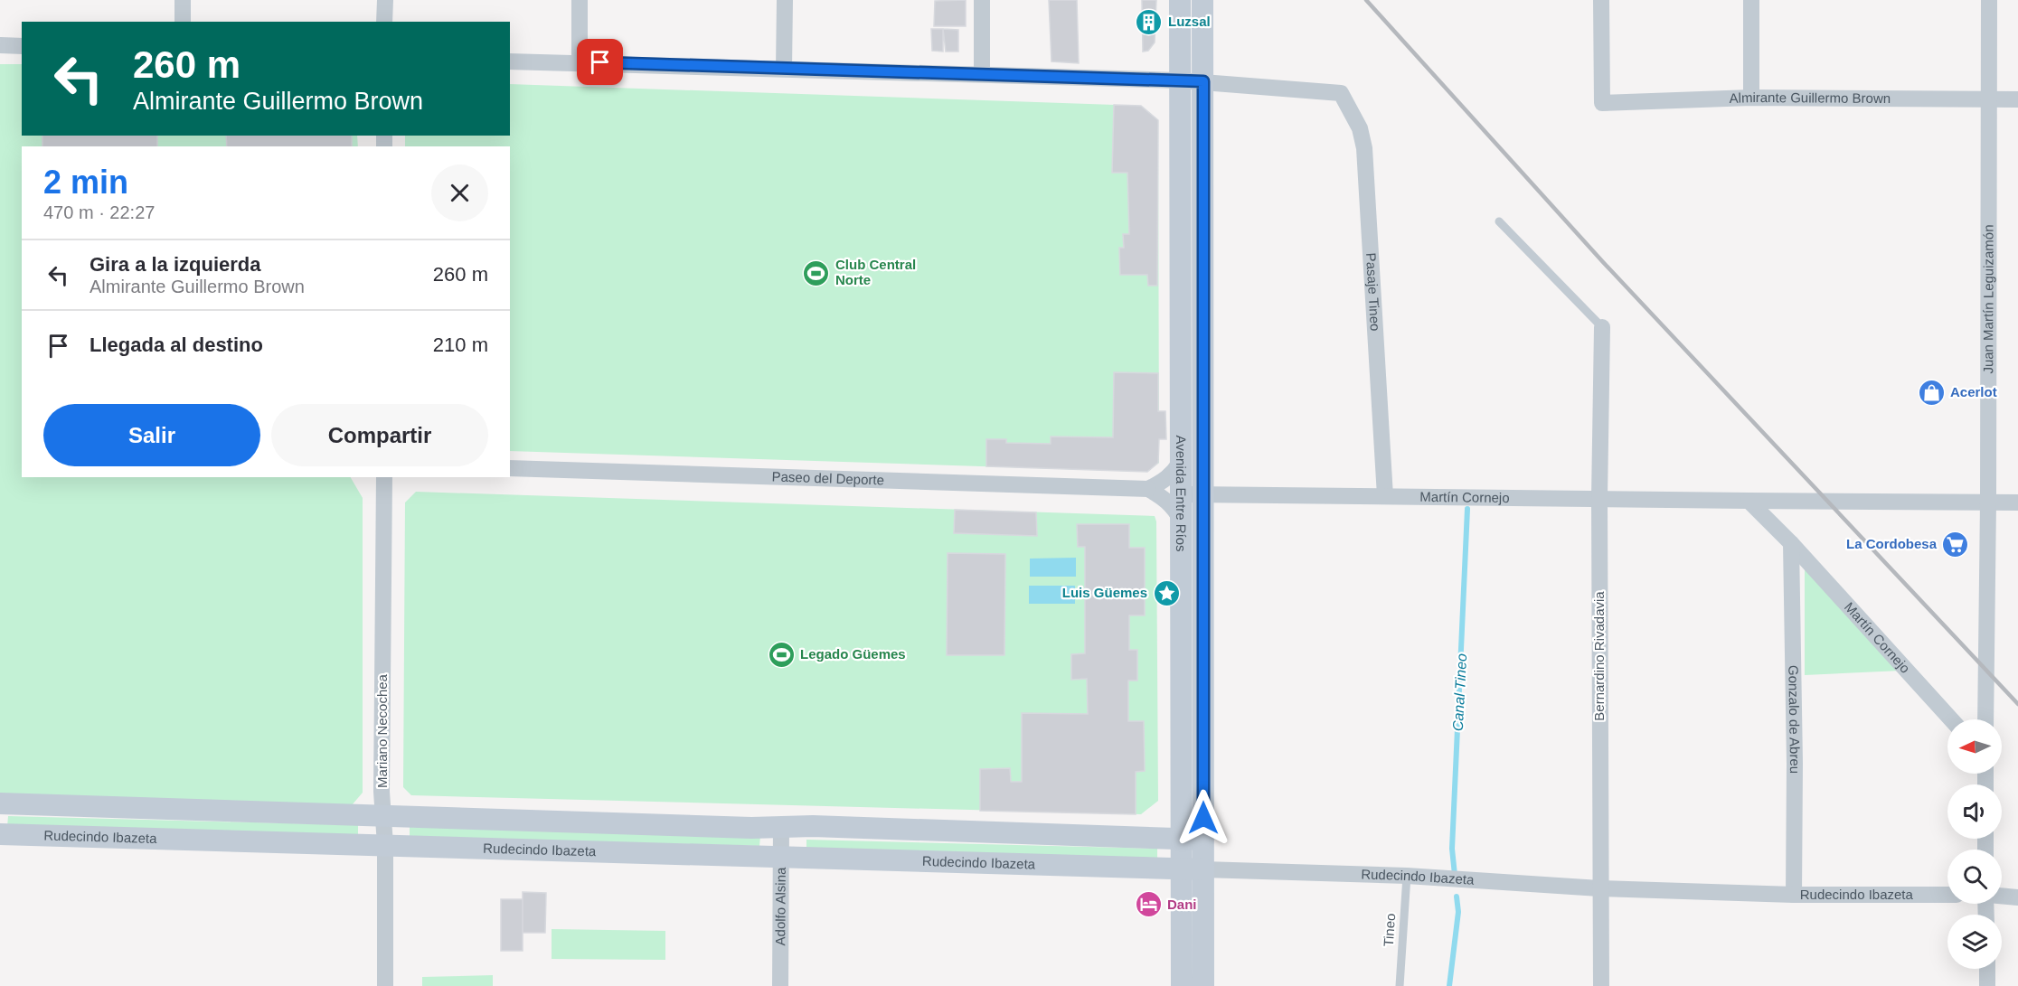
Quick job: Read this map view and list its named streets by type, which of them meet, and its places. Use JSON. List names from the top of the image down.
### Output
{
  "streets": {
    "street": [
      "Almirante Guillermo Brown",
      "Pasaje Tineo",
      "Juan Martín Leguizamón",
      "Paseo del Deporte",
      "Avenida Entre Ríos",
      "Martín Cornejo",
      "Bernardino Rivadavia",
      "Gonzalo de Abreu",
      "Mariano Necochea",
      "Rudecindo Ibazeta",
      "Adolfo Alsina"
    ],
    "lane": ["Tineo"]
  },
  "crossings": [
    ["Almirante Guillermo Brown", "Juan Martín Leguizamón"],
    ["Pasaje Tineo", "Avenida Entre Ríos"],
    ["Pasaje Tineo", "Martín Cornejo"],
    ["Juan Martín Leguizamón", "Martín Cornejo"],
    ["Avenida Entre Ríos", "Martín Cornejo"],
    ["Avenida Entre Ríos", "Rudecindo Ibazeta"],
    ["Martín Cornejo", "Bernardino Rivadavia"],
    ["Martín Cornejo", "Gonzalo de Abreu"],
    ["Bernardino Rivadavia", "Rudecindo Ibazeta"],
    ["Gonzalo de Abreu", "Rudecindo Ibazeta"],
    ["Mariano Necochea", "Rudecindo Ibazeta"],
    ["Rudecindo Ibazeta", "Adolfo Alsina"],
    ["Rudecindo Ibazeta", "Tineo"]
  ],
  "water": ["Canal Tineo"],
  "places": {
    "building": ["Luzsal"],
    "sports": ["Club Central Norte", "Legado Güemes"],
    "shop": ["Acerlot"],
    "supermarket": ["La Cordobesa"],
    "place": ["Luis Güemes"],
    "hotel": ["Dani"]
  },
  "north": "left",
  "page": {
    "turn": ["260 m", "Almirante Guillermo Brown"],
    "heading": ["2 min", "470 m · 22:27"],
    "list": [
      {
        "name": "Gira a la izquierda",
        "note": "Almirante Guillermo Brown",
        "value": "260 m"
      },
      {
        "name": "Llegada al destino",
        "value": "210 m"
      }
    ],
    "buttons": ["Salir", "Compartir"]
  }
}
